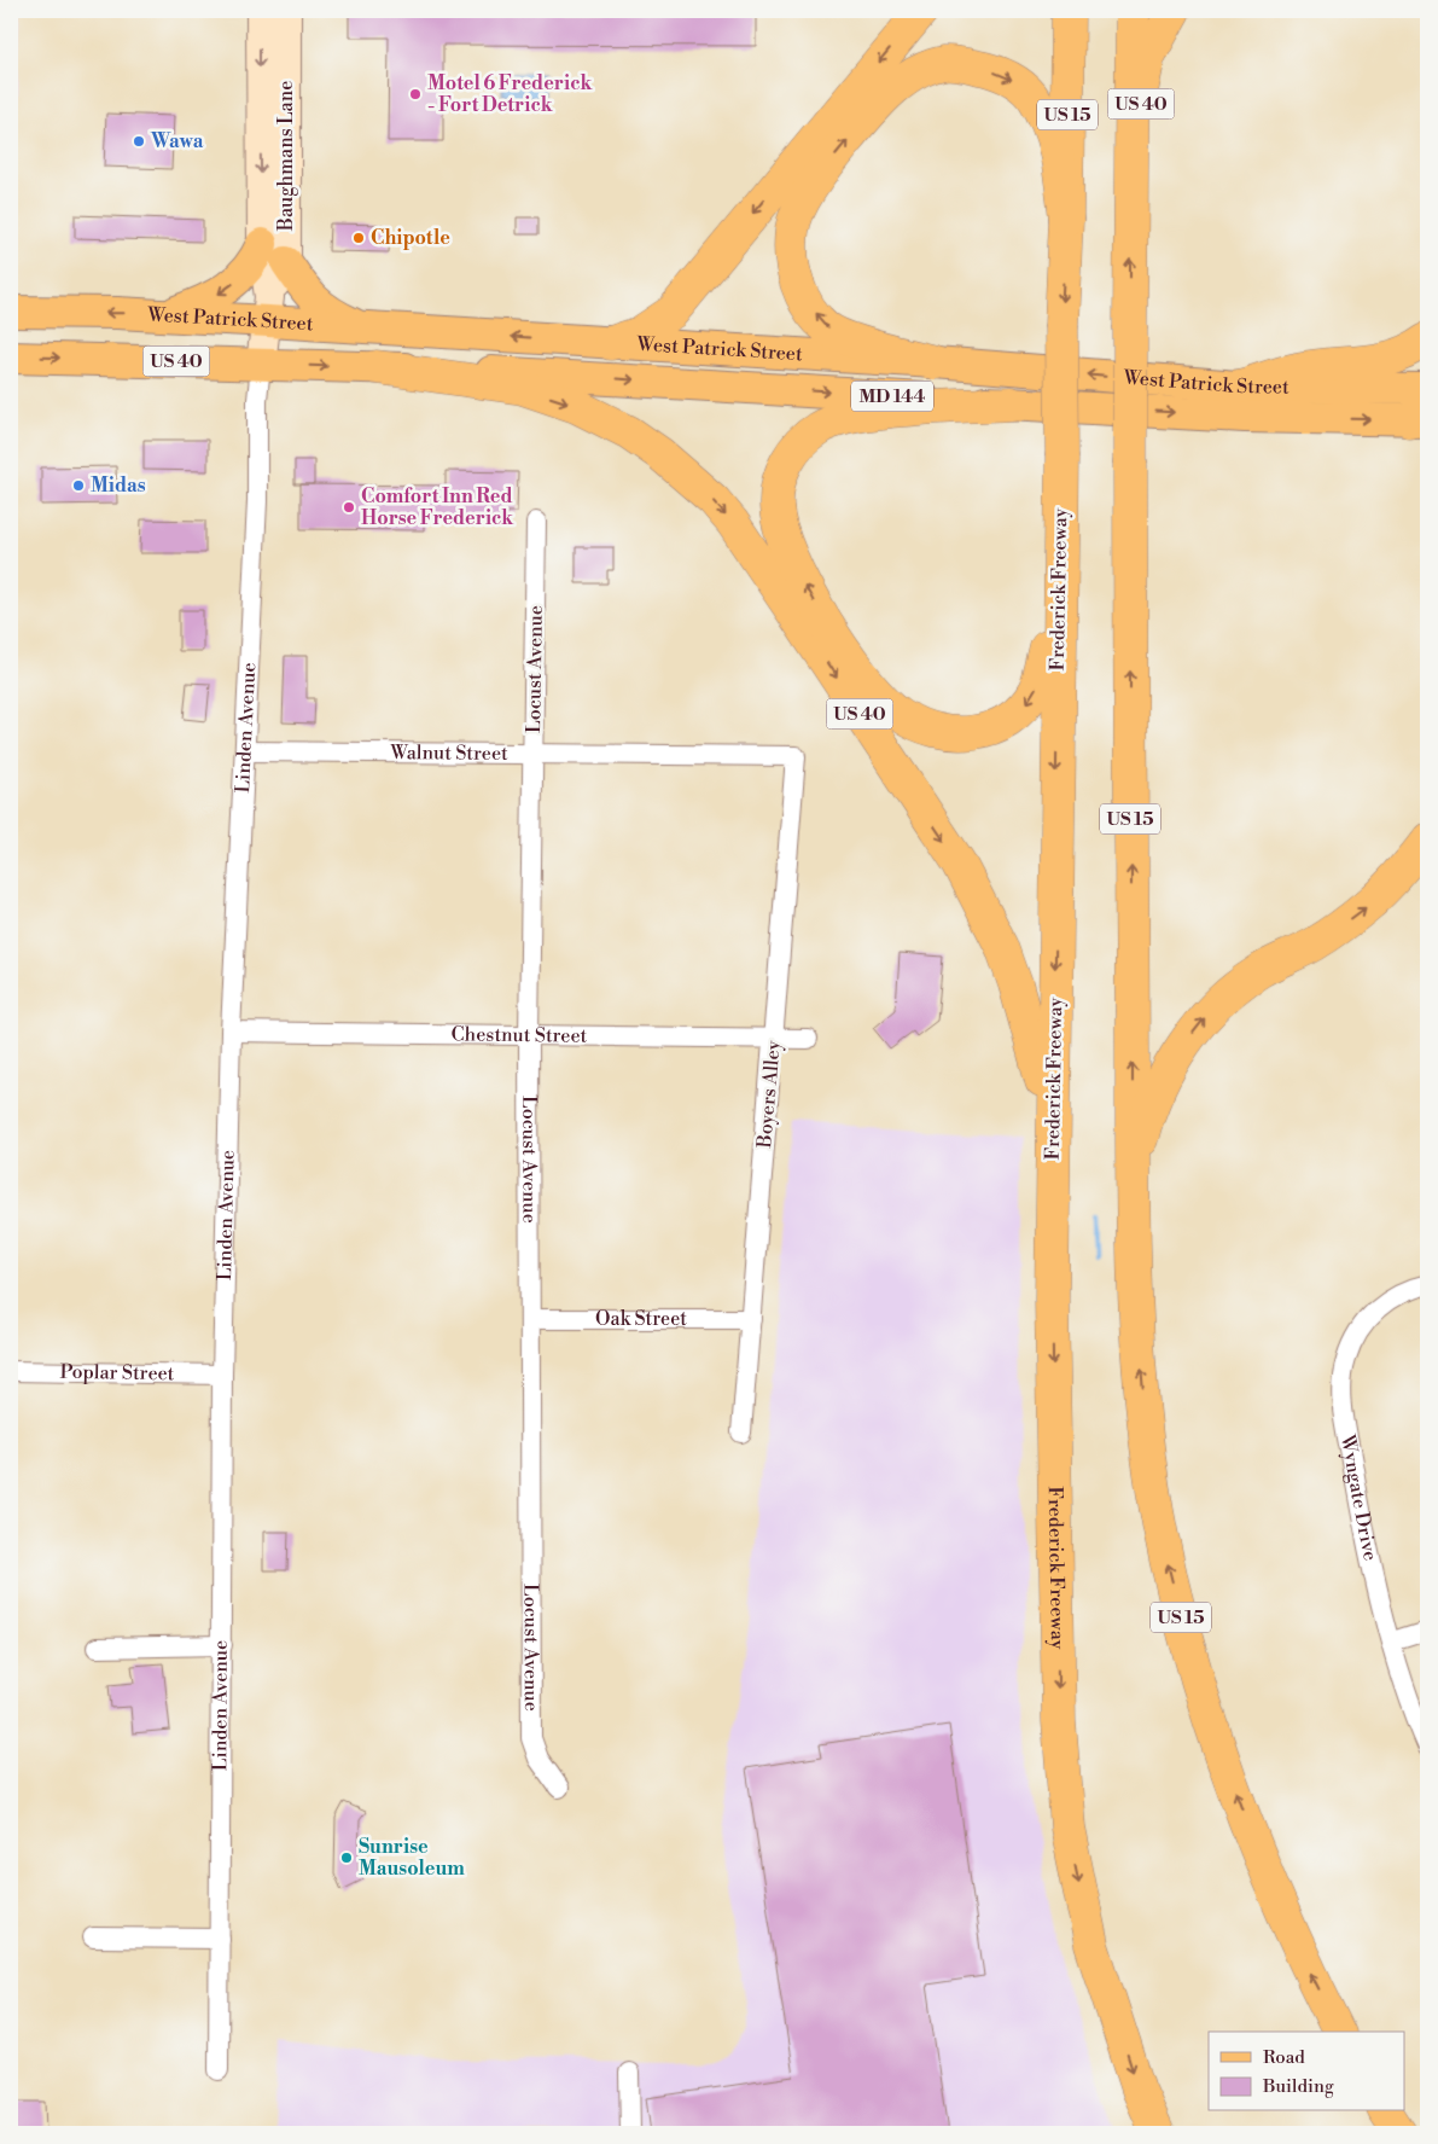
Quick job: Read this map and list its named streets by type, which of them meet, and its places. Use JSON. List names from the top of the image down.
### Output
{
  "streets": {
    "highway": ["US 40", "US 15", "Frederick Freeway"],
    "main road": ["Baughmans Lane", "West Patrick Street", "MD 144"],
    "street": [
      "Locust Avenue",
      "Linden Avenue",
      "Walnut Street",
      "Chestnut Street",
      "Boyers Alley",
      "Oak Street",
      "Poplar Street",
      "Wyngate Drive"
    ]
  },
  "crossings": [
    ["US 40", "US 15"],
    ["US 40", "West Patrick Street"],
    ["US 40", "Frederick Freeway"],
    ["Baughmans Lane", "West Patrick Street"],
    ["Baughmans Lane", "Linden Avenue"],
    ["West Patrick Street", "Linden Avenue"],
    ["Locust Avenue", "Walnut Street"],
    ["Locust Avenue", "Chestnut Street"],
    ["Locust Avenue", "Oak Street"],
    ["Linden Avenue", "Walnut Street"],
    ["Linden Avenue", "Chestnut Street"],
    ["Linden Avenue", "Poplar Street"],
    ["Walnut Street", "Boyers Alley"],
    ["Chestnut Street", "Boyers Alley"],
    ["Boyers Alley", "Oak Street"]
  ],
  "places": [
    "Motel 6 Frederick - Fort Detrick",
    "Wawa",
    "Chipotle",
    "Midas",
    "Comfort Inn Red Horse Frederick",
    "Sunrise Mausoleum"
  ],
  "legend": ["Road", "Building"]
}
